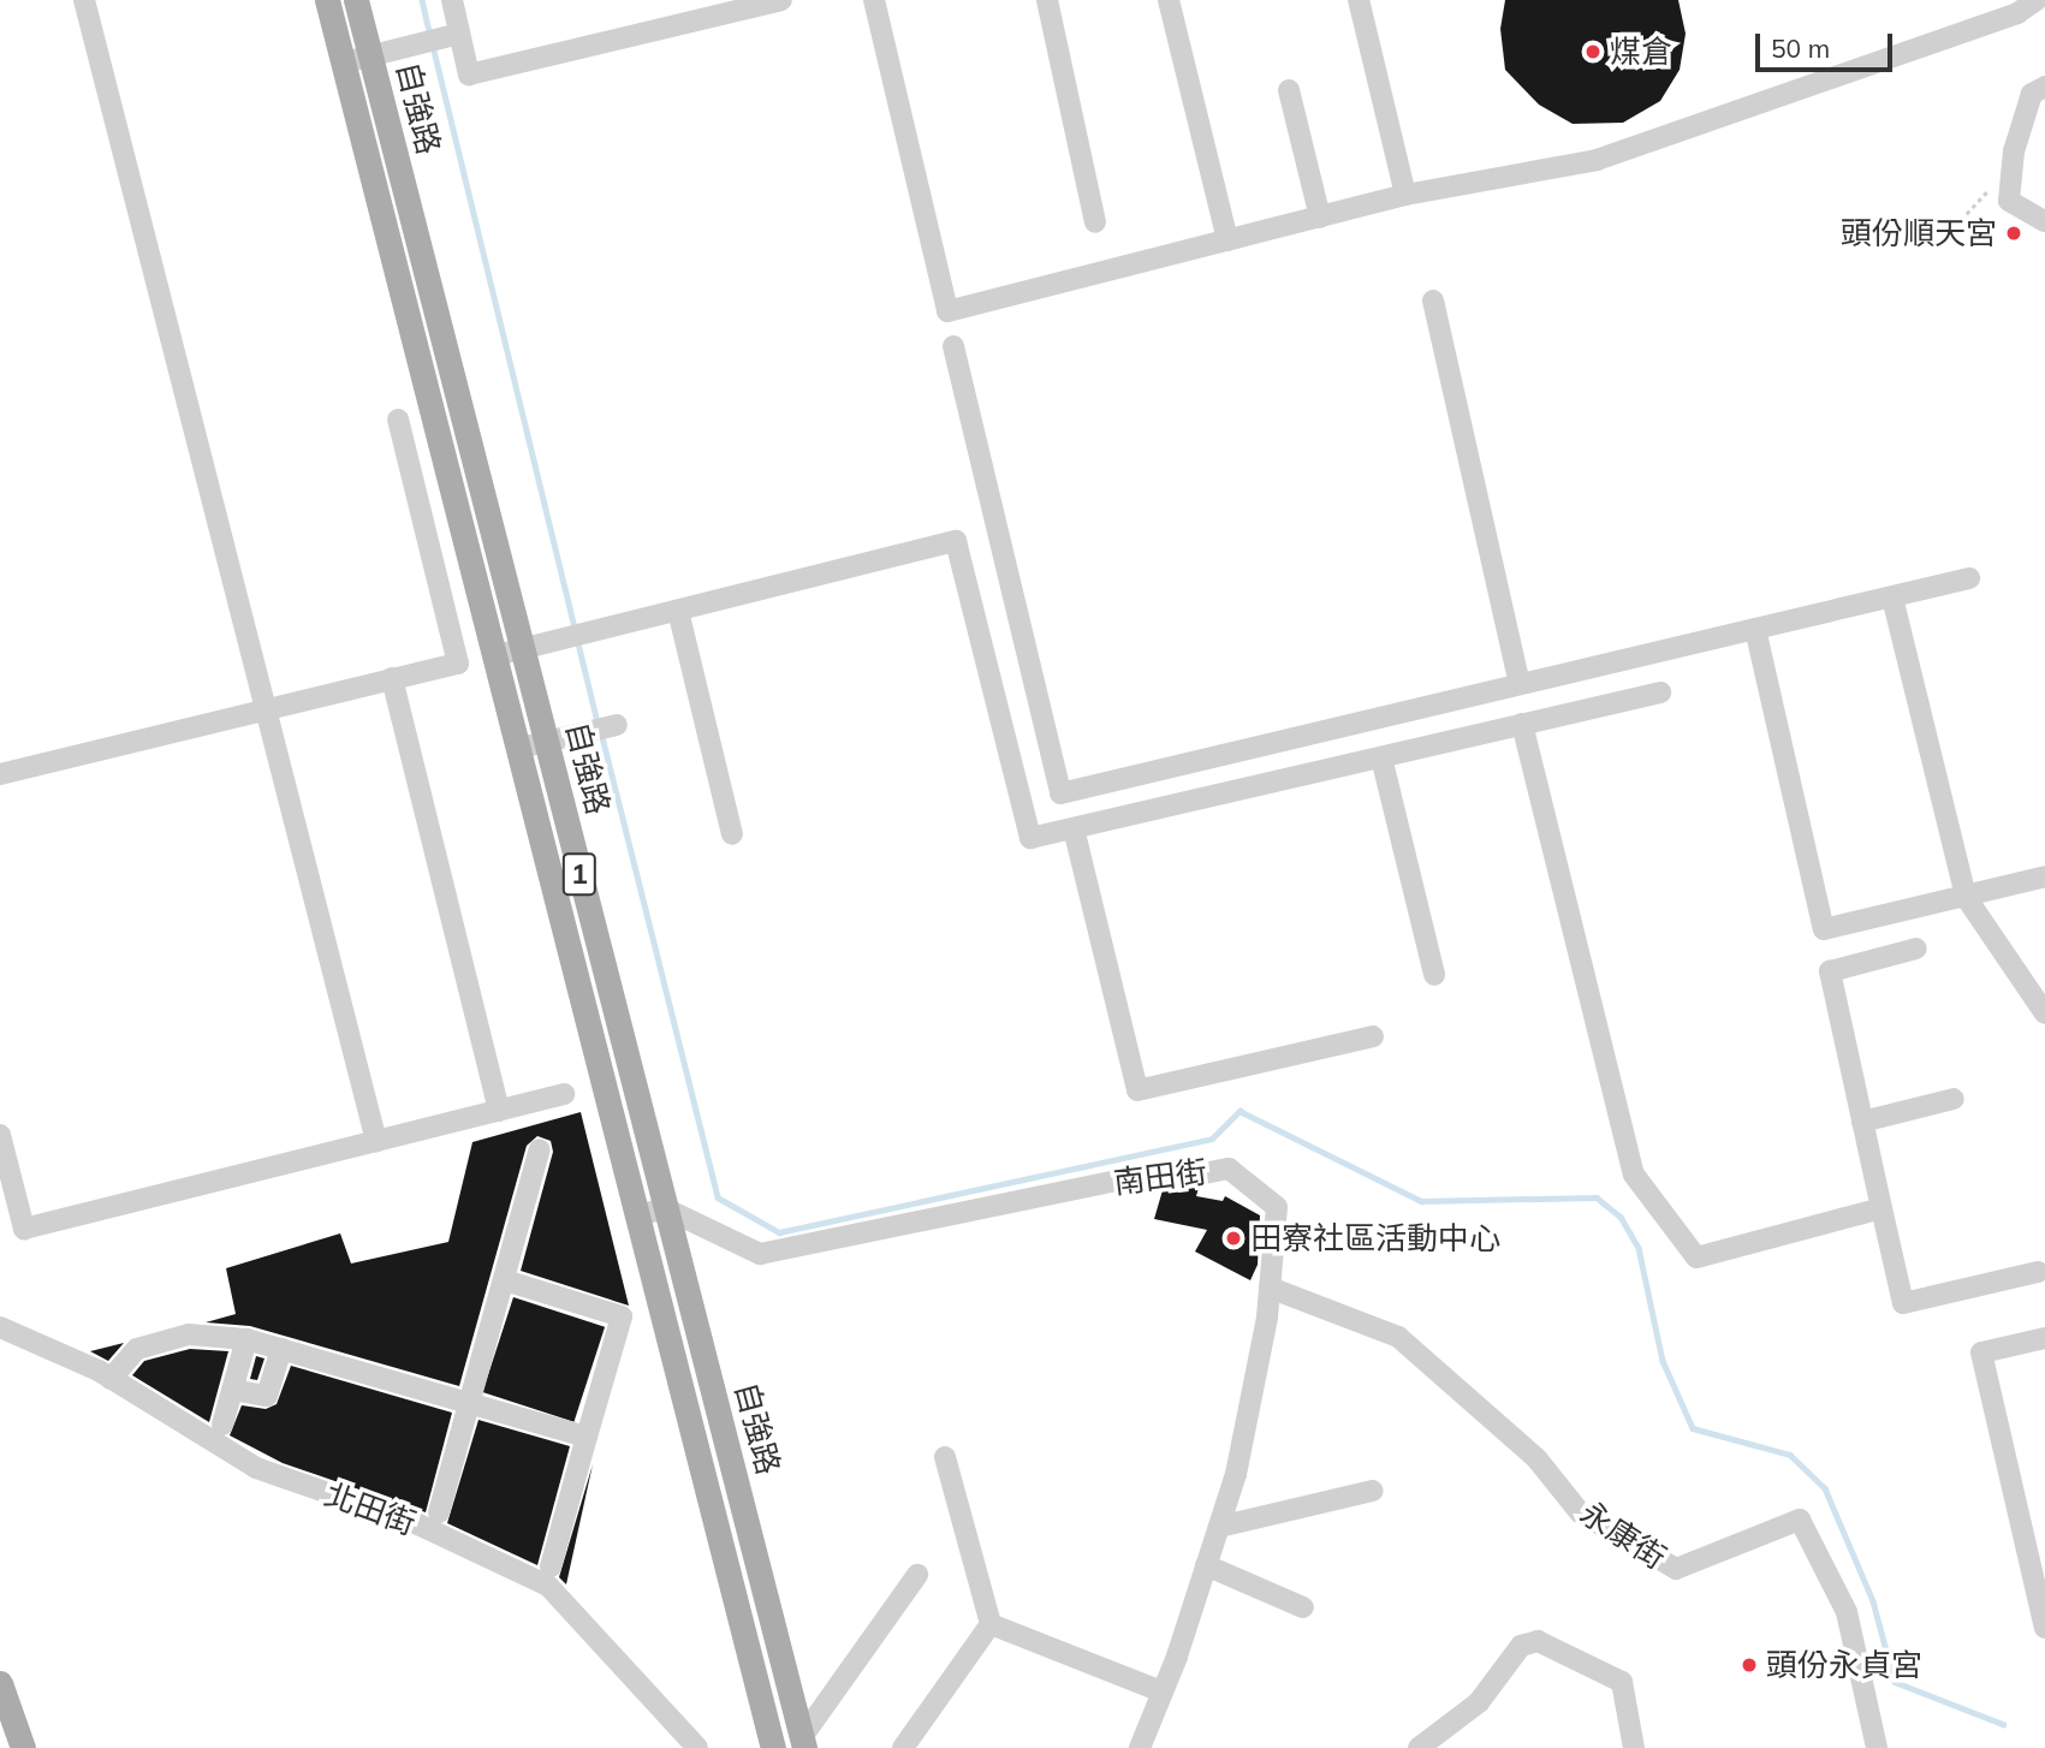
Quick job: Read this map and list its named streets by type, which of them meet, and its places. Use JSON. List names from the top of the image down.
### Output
{
  "streets": {
    "main road": ["自強路", "1"],
    "street": ["南田街", "北田街", "永康街"]
  },
  "crossings": [
    ["自強路", "南田街"],
    ["南田街", "永康街"]
  ],
  "places": [
    "煤倉",
    "頭份順天宮",
    "田寮社區活動中心",
    "頭份永貞宮"
  ],
  "scale_bar": "50 m"
}
